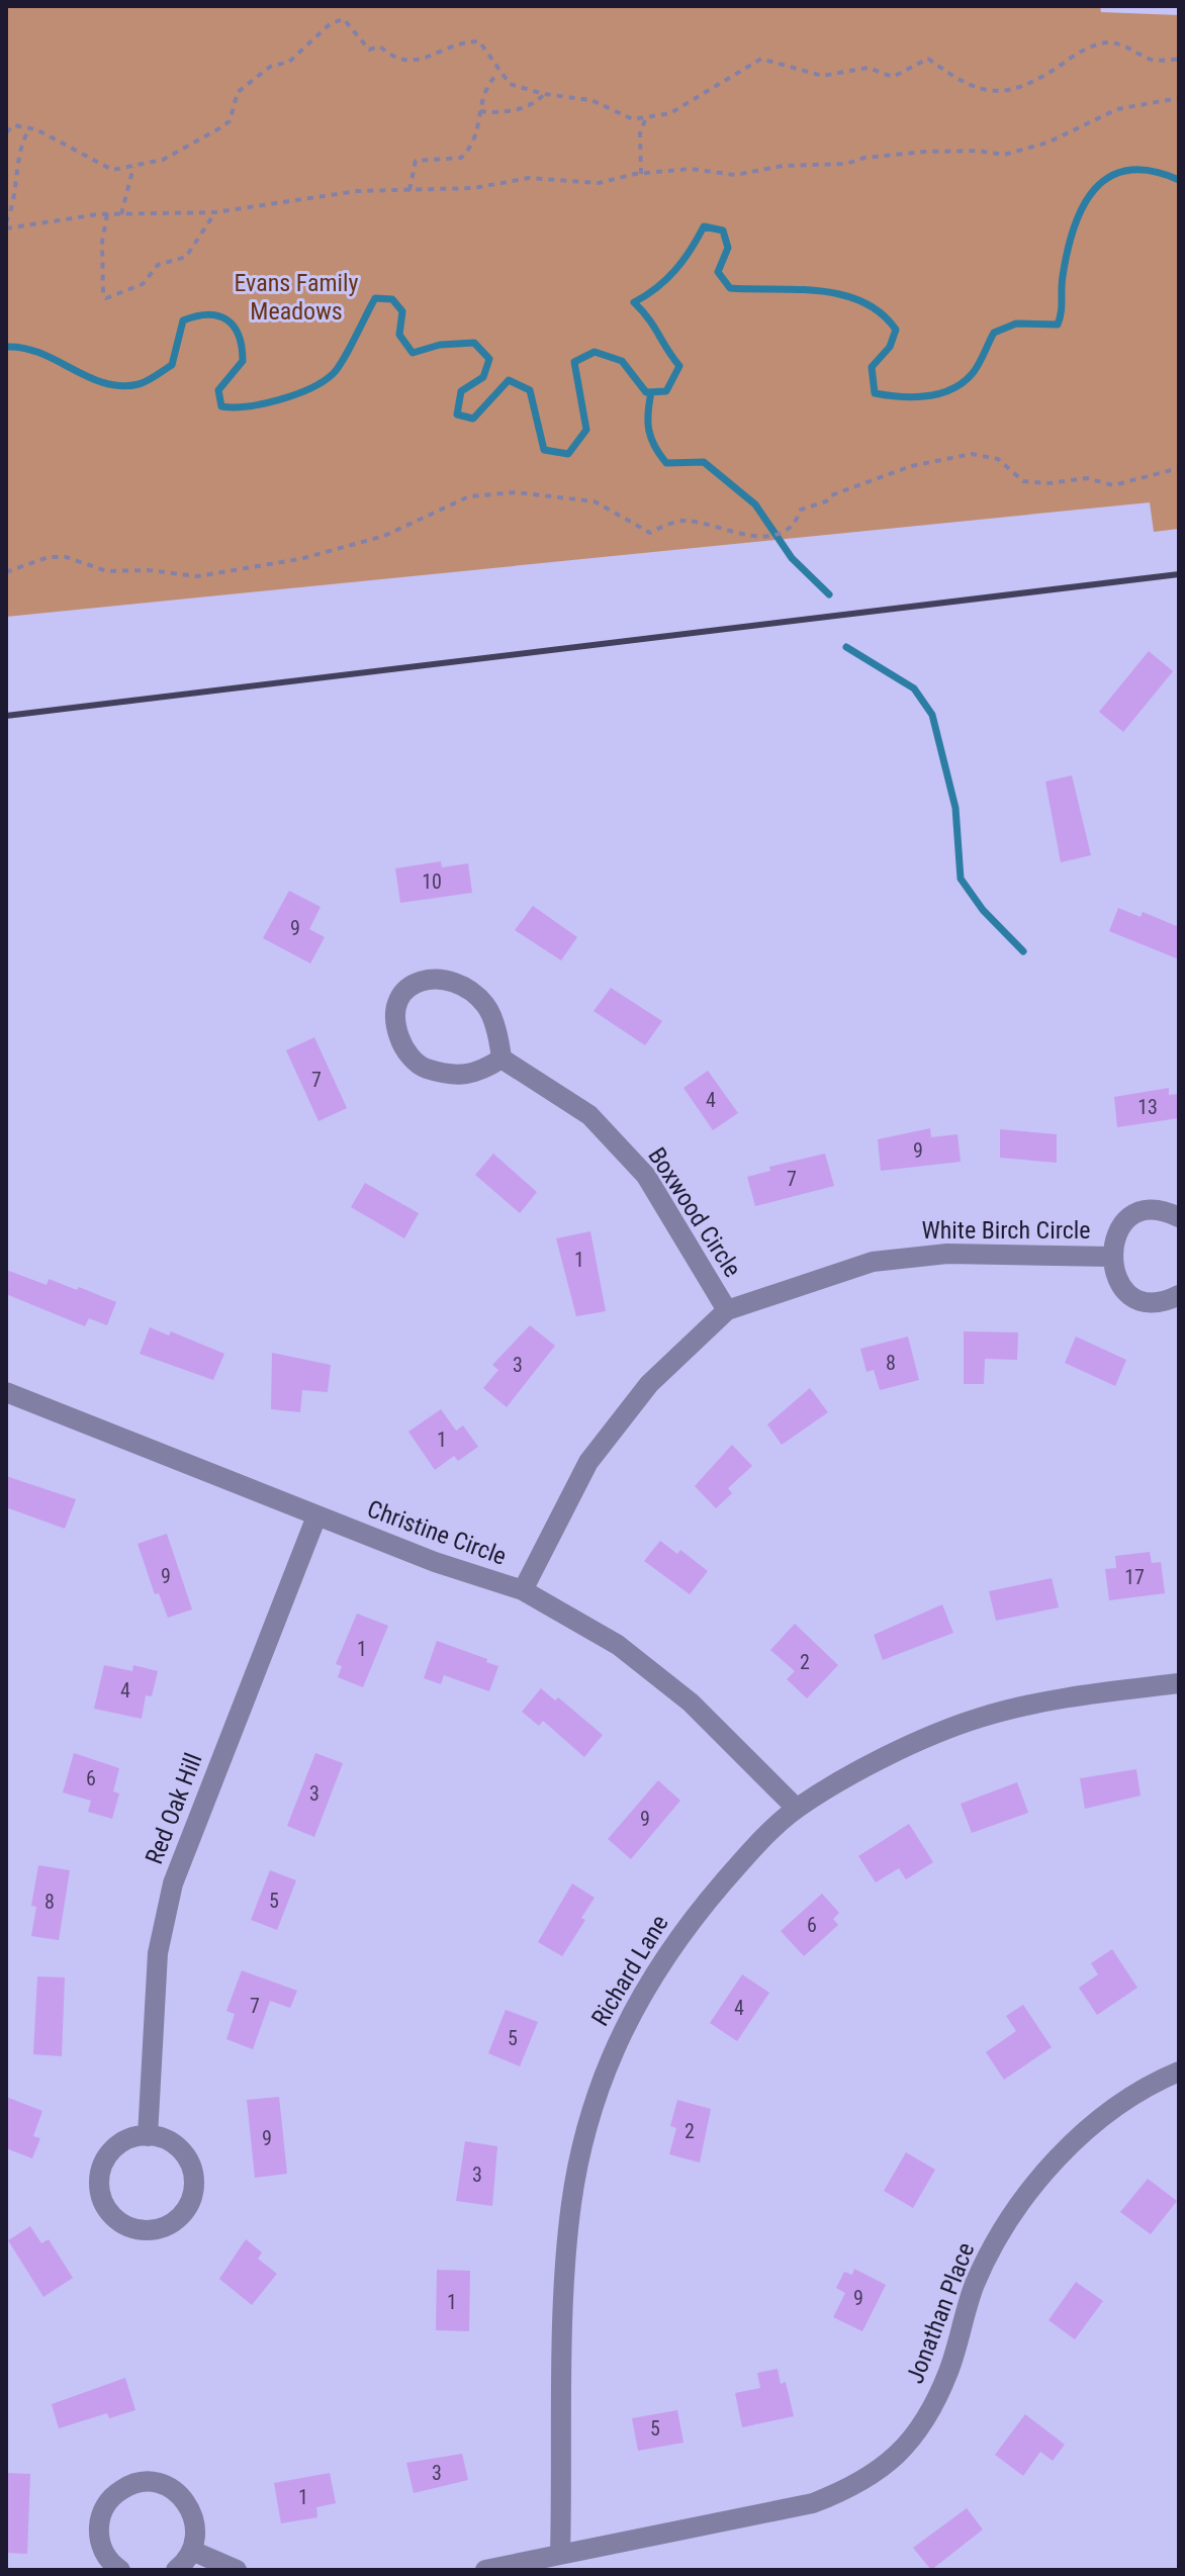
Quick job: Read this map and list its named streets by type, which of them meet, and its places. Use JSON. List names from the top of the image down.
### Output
{
  "streets": {
    "street": [
      "Boxwood Circle",
      "White Birch Circle",
      "Christine Circle",
      "Red Oak Hill",
      "Richard Lane",
      "Jonathan Place"
    ]
  },
  "crossings": [
    ["Boxwood Circle", "White Birch Circle"],
    ["White Birch Circle", "Christine Circle"],
    ["Christine Circle", "Red Oak Hill"],
    ["Christine Circle", "Richard Lane"],
    ["Richard Lane", "Jonathan Place"]
  ],
  "parks": ["Evans Family Meadows"],
  "house_numbers": [
    "10",
    "9",
    "7",
    "4",
    "13",
    "9",
    "7",
    "1",
    "8",
    "3",
    "1",
    "9",
    "17",
    "1",
    "2",
    "4",
    "6",
    "3",
    "9",
    "5",
    "8",
    "6",
    "7",
    "4",
    "5",
    "2",
    "9",
    "3",
    "9",
    "1",
    "5",
    "3",
    "1"
  ]
}
